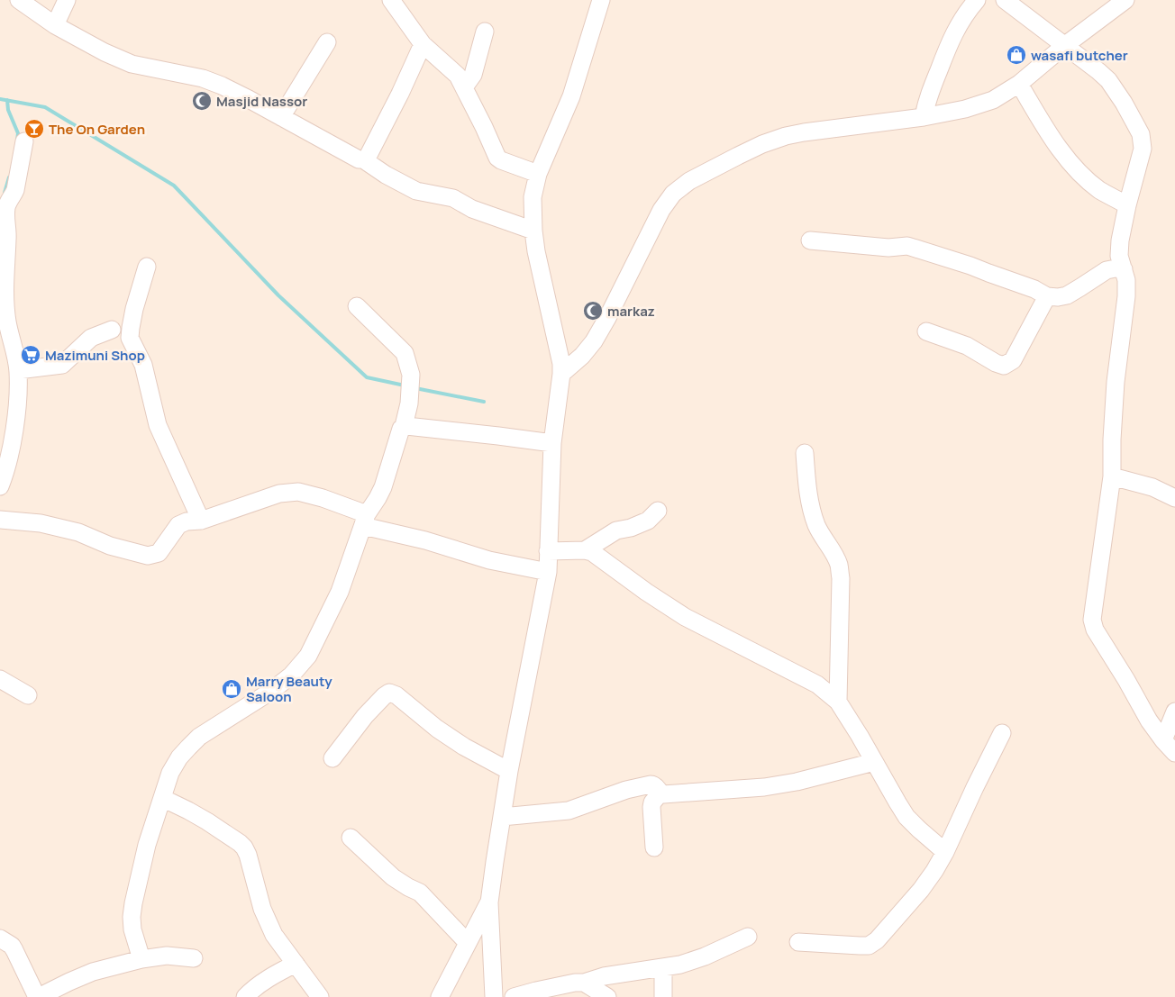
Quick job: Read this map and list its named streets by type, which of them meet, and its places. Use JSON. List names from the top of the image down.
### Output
{
  "places": {
    "shop": ["wasafi butcher", "Marry Beauty Saloon"],
    "mosque": ["Masjid Nassor", "markaz"],
    "bar": ["The On Garden"],
    "supermarket": ["Mazimuni Shop"]
  }
}
